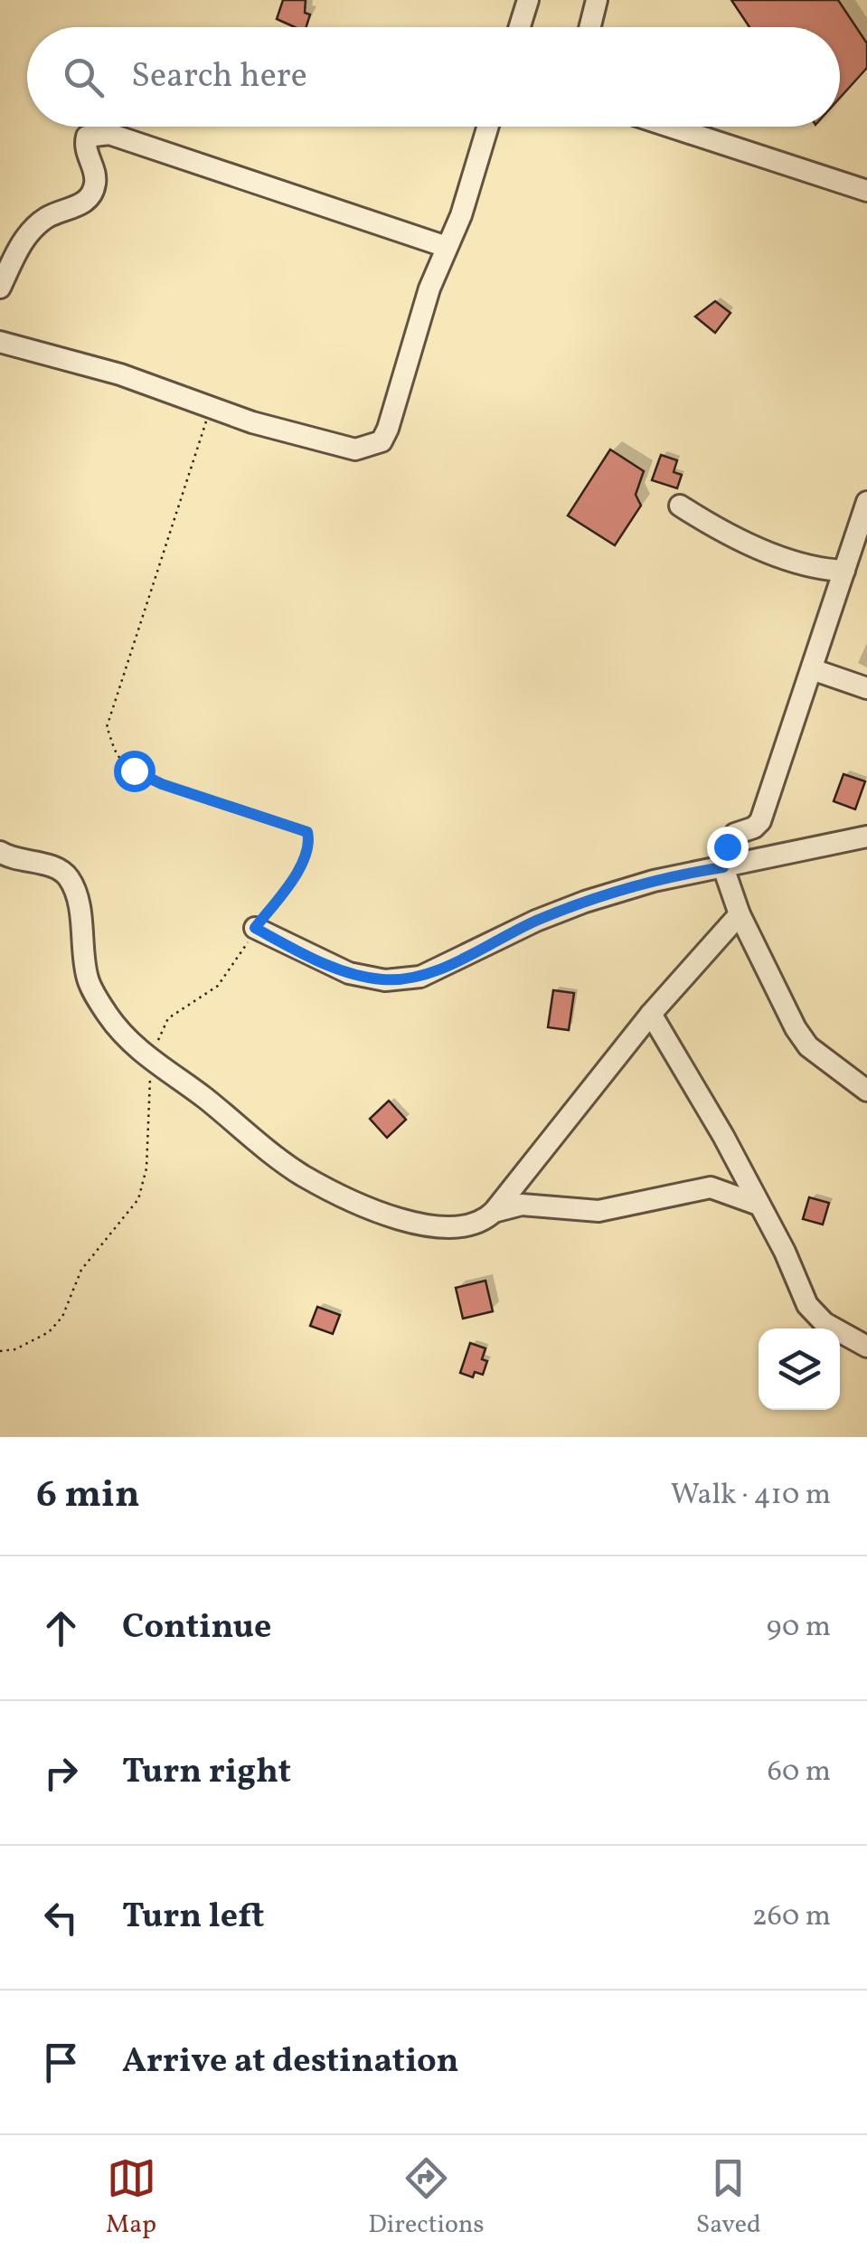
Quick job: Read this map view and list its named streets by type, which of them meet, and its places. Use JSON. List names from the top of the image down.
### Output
{
  "page": {
    "search": "Search here",
    "heading": ["6 min", "Walk · 410 m"],
    "list": [
      ["Continue", "90 m"],
      ["Turn right", "60 m"],
      ["Turn left", "260 m"],
      "Arrive at destination"
    ],
    "nav": ["Map", "Directions", "Saved"]
  }
}
